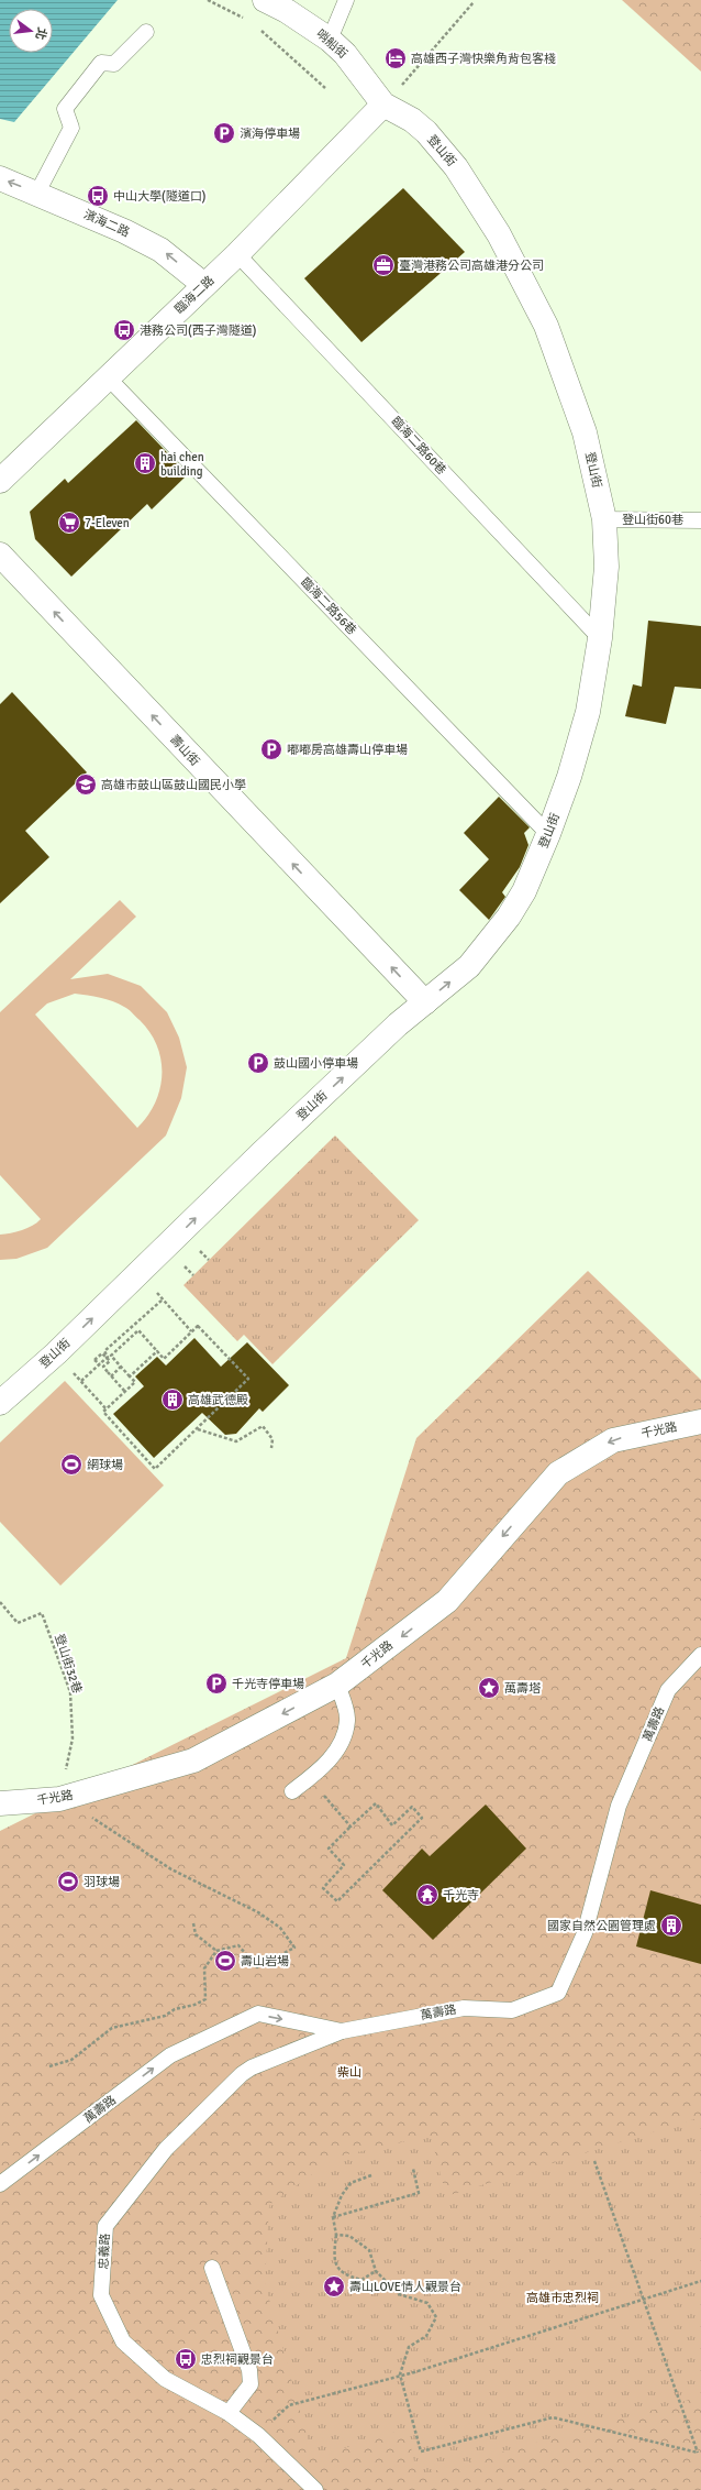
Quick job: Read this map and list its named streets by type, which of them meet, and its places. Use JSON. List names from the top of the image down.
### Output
{
  "streets": {
    "street": [
      "哨船街",
      "登山街",
      "濱海二路",
      "臨海二路",
      "壽山街",
      "千光路"
    ],
    "lane": [
      "臨海二路60巷",
      "登山街60巷",
      "臨海二路56巷",
      "萬壽路",
      "忠義路"
    ],
    "path": ["登山街32巷"]
  },
  "crossings": [
    ["哨船街", "登山街"],
    ["哨船街", "臨海二路"],
    ["登山街", "臨海二路"],
    ["登山街", "臨海二路60巷"],
    ["登山街", "登山街60巷"],
    ["登山街", "臨海二路56巷"],
    ["登山街", "壽山街"],
    ["濱海二路", "臨海二路"],
    ["臨海二路", "臨海二路60巷"],
    ["臨海二路", "臨海二路56巷"],
    ["千光路", "登山街32巷"],
    ["萬壽路", "忠義路"]
  ],
  "one_way": [
    "登山街",
    "濱海二路",
    "壽山街",
    "千光路",
    "萬壽路"
  ],
  "parks": ["柴山", "高雄市忠烈祠"],
  "places": {
    "hotel": ["高雄西子灣快樂角背包客棧"],
    "parking": [
      "濱海停車場",
      "嘟嘟房高雄壽山停車場",
      "鼓山國小停車場",
      "千光寺停車場"
    ],
    "bus stop": ["中山大學(隧道口)", "港務公司(西子灣隧道)", "忠烈祠觀景台"],
    "office": ["臺灣港務公司高雄港分公司"],
    "building": ["hai chen building", "高雄武德殿", "國家自然公園管理處"],
    "supermarket": ["7-Eleven"],
    "school or university": ["高雄市鼓山區鼓山國民小學"],
    "sports": ["網球場", "羽球場", "壽山岩場"],
    "place": ["萬壽塔", "壽山LOVE情人觀景台"],
    "temple": ["千光寺"]
  },
  "north": "right"
}
